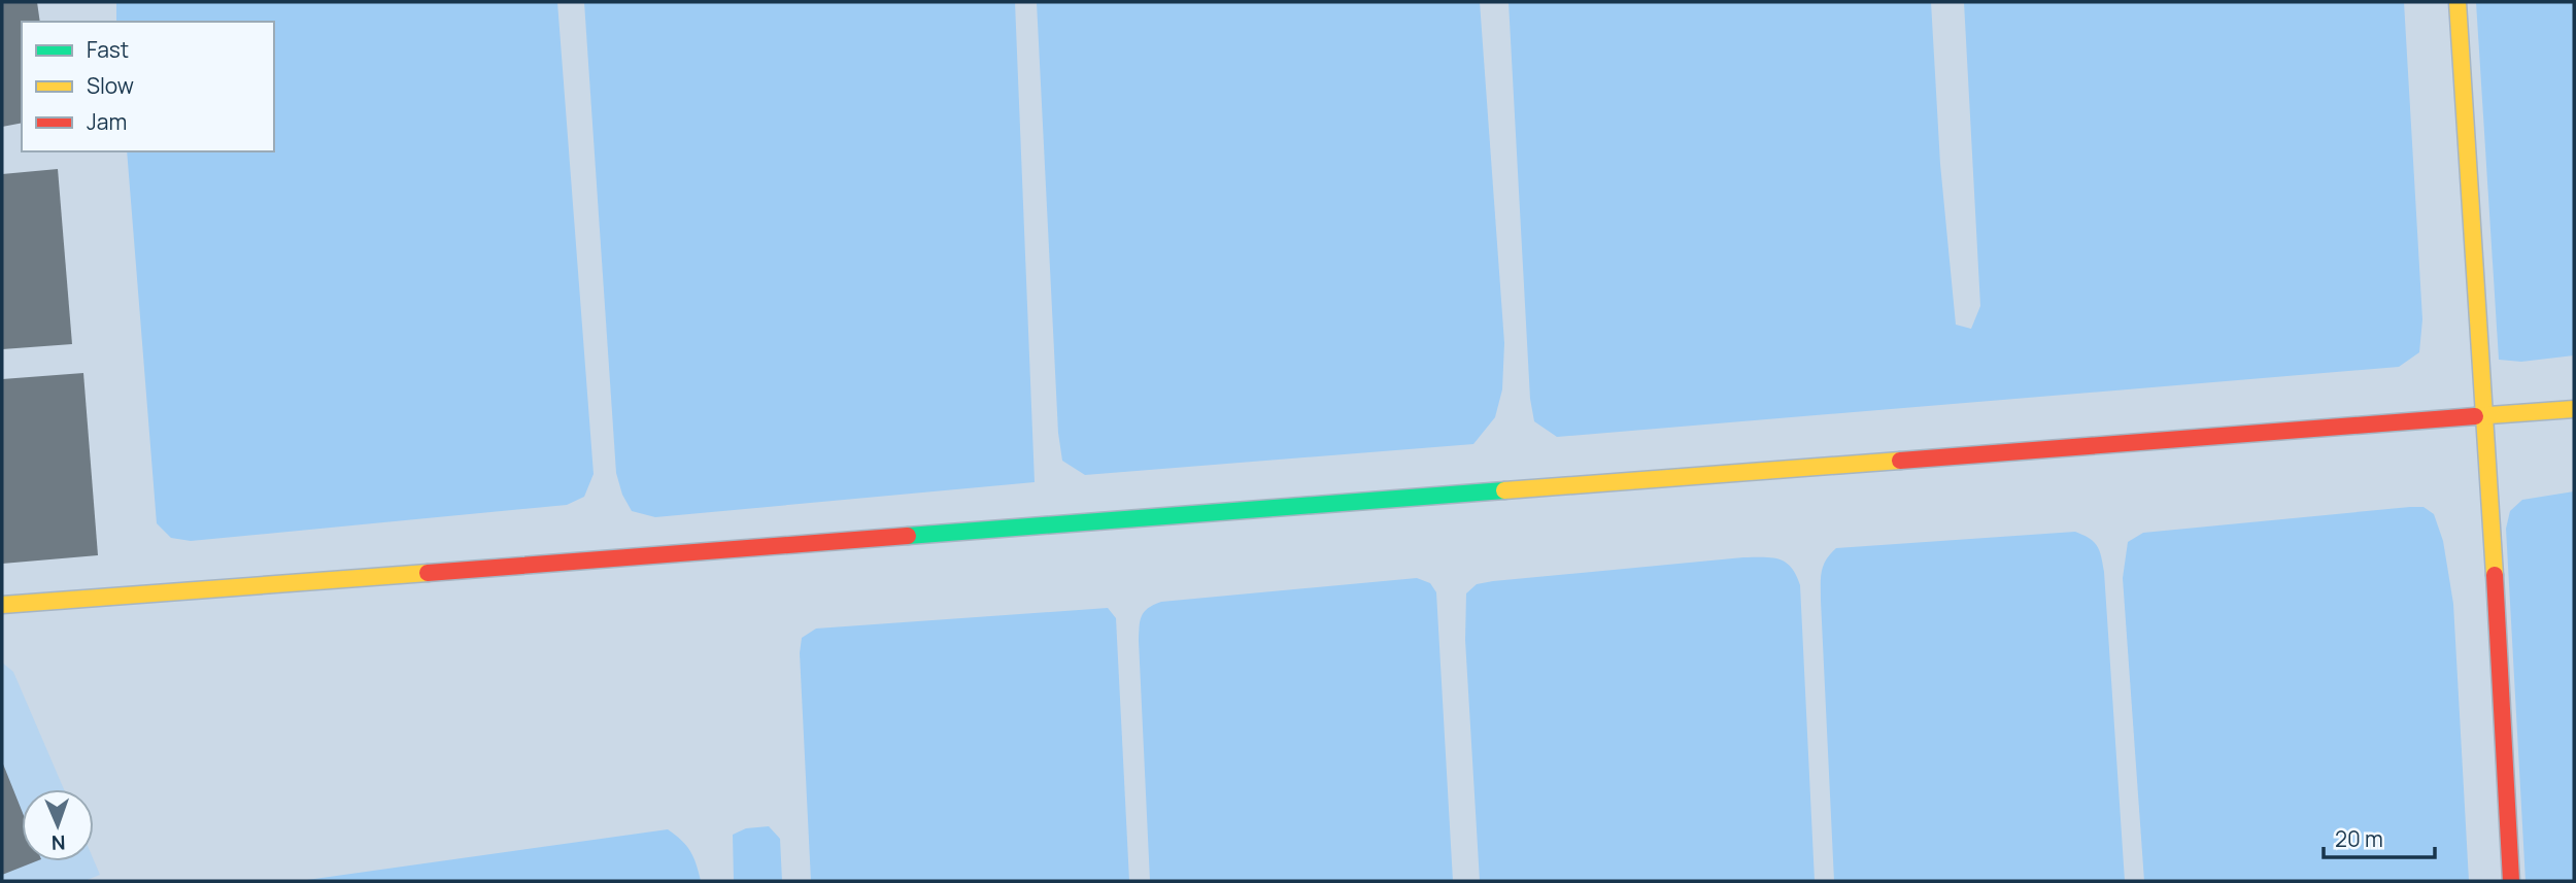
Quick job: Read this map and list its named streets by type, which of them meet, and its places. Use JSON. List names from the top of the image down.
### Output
{
  "legend": ["Fast", "Slow", "Jam"],
  "scale_bar": "20 m",
  "north": "bottom"
}
